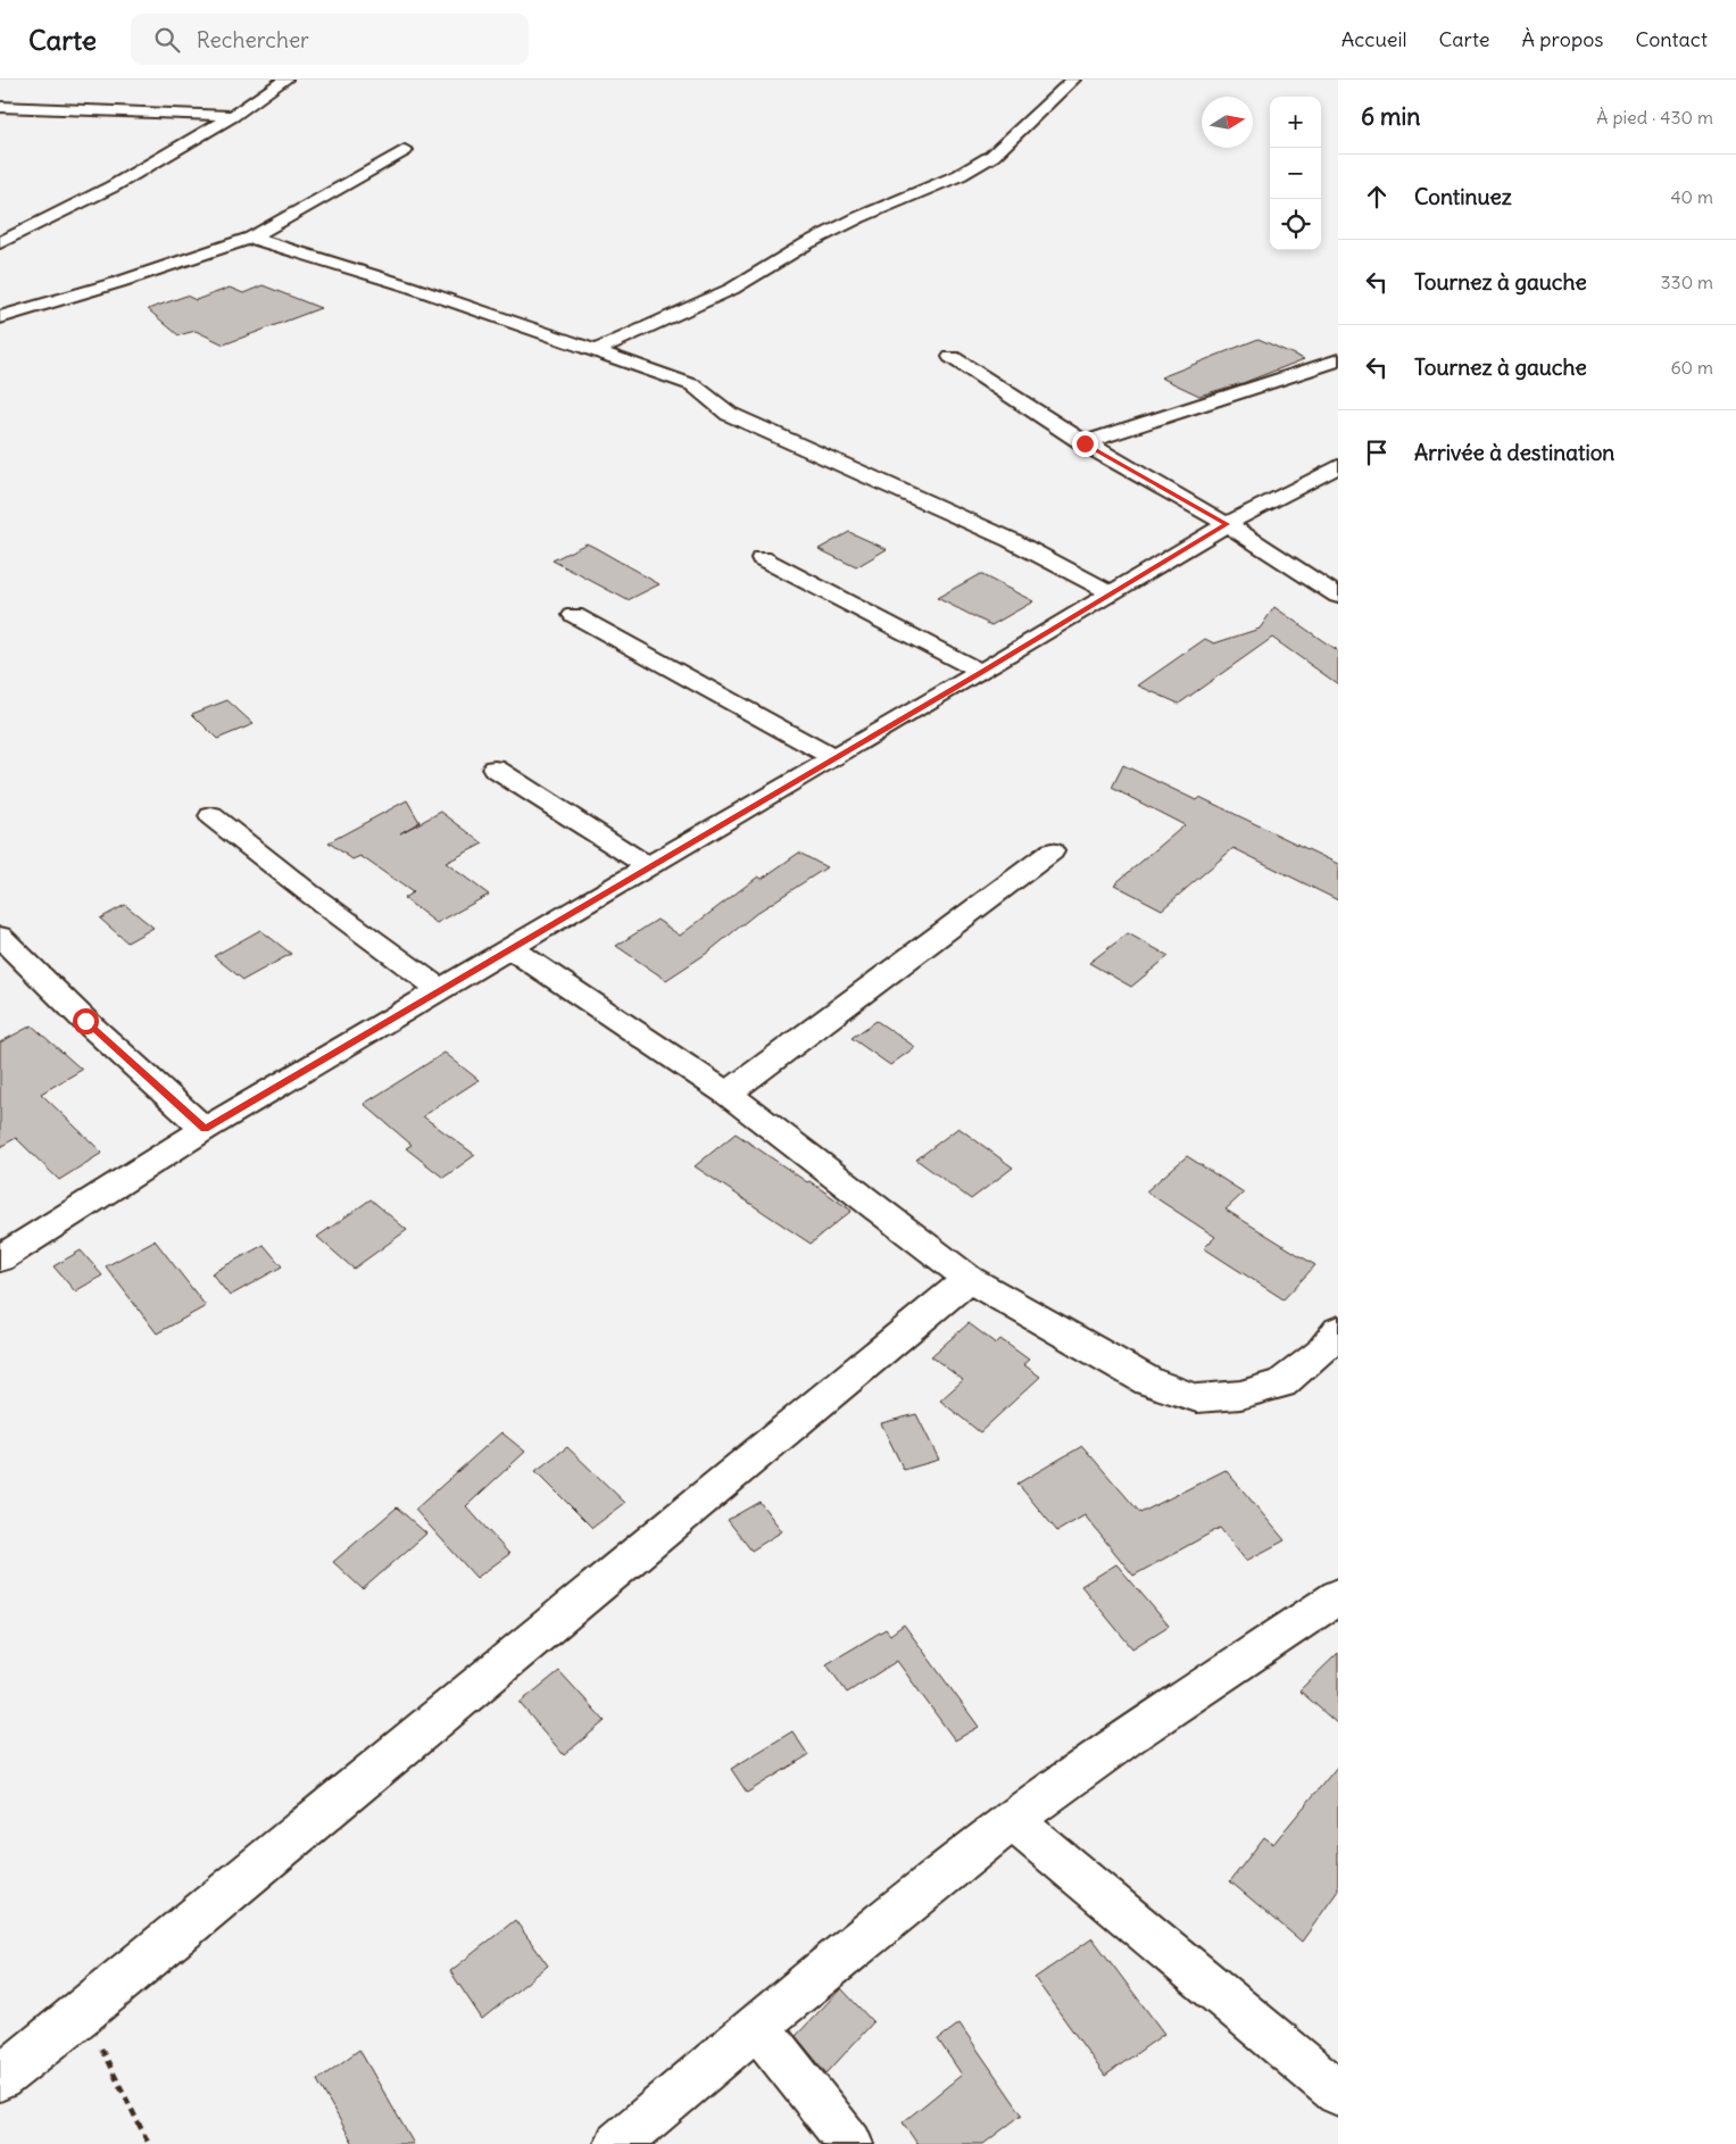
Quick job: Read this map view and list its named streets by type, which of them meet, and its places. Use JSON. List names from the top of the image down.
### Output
{
  "north": "right",
  "page": {
    "header": "Carte",
    "search": "Rechercher",
    "nav": [
      "Accueil",
      "Carte",
      "À propos",
      "Contact"
    ],
    "heading": ["6 min", "À pied · 430 m"],
    "map_buttons": ["+", "−"],
    "list": [
      ["Continuez", "40 m"],
      ["Tournez à gauche", "330 m"],
      ["Tournez à gauche", "60 m"],
      "Arrivée à destination"
    ]
  }
}
